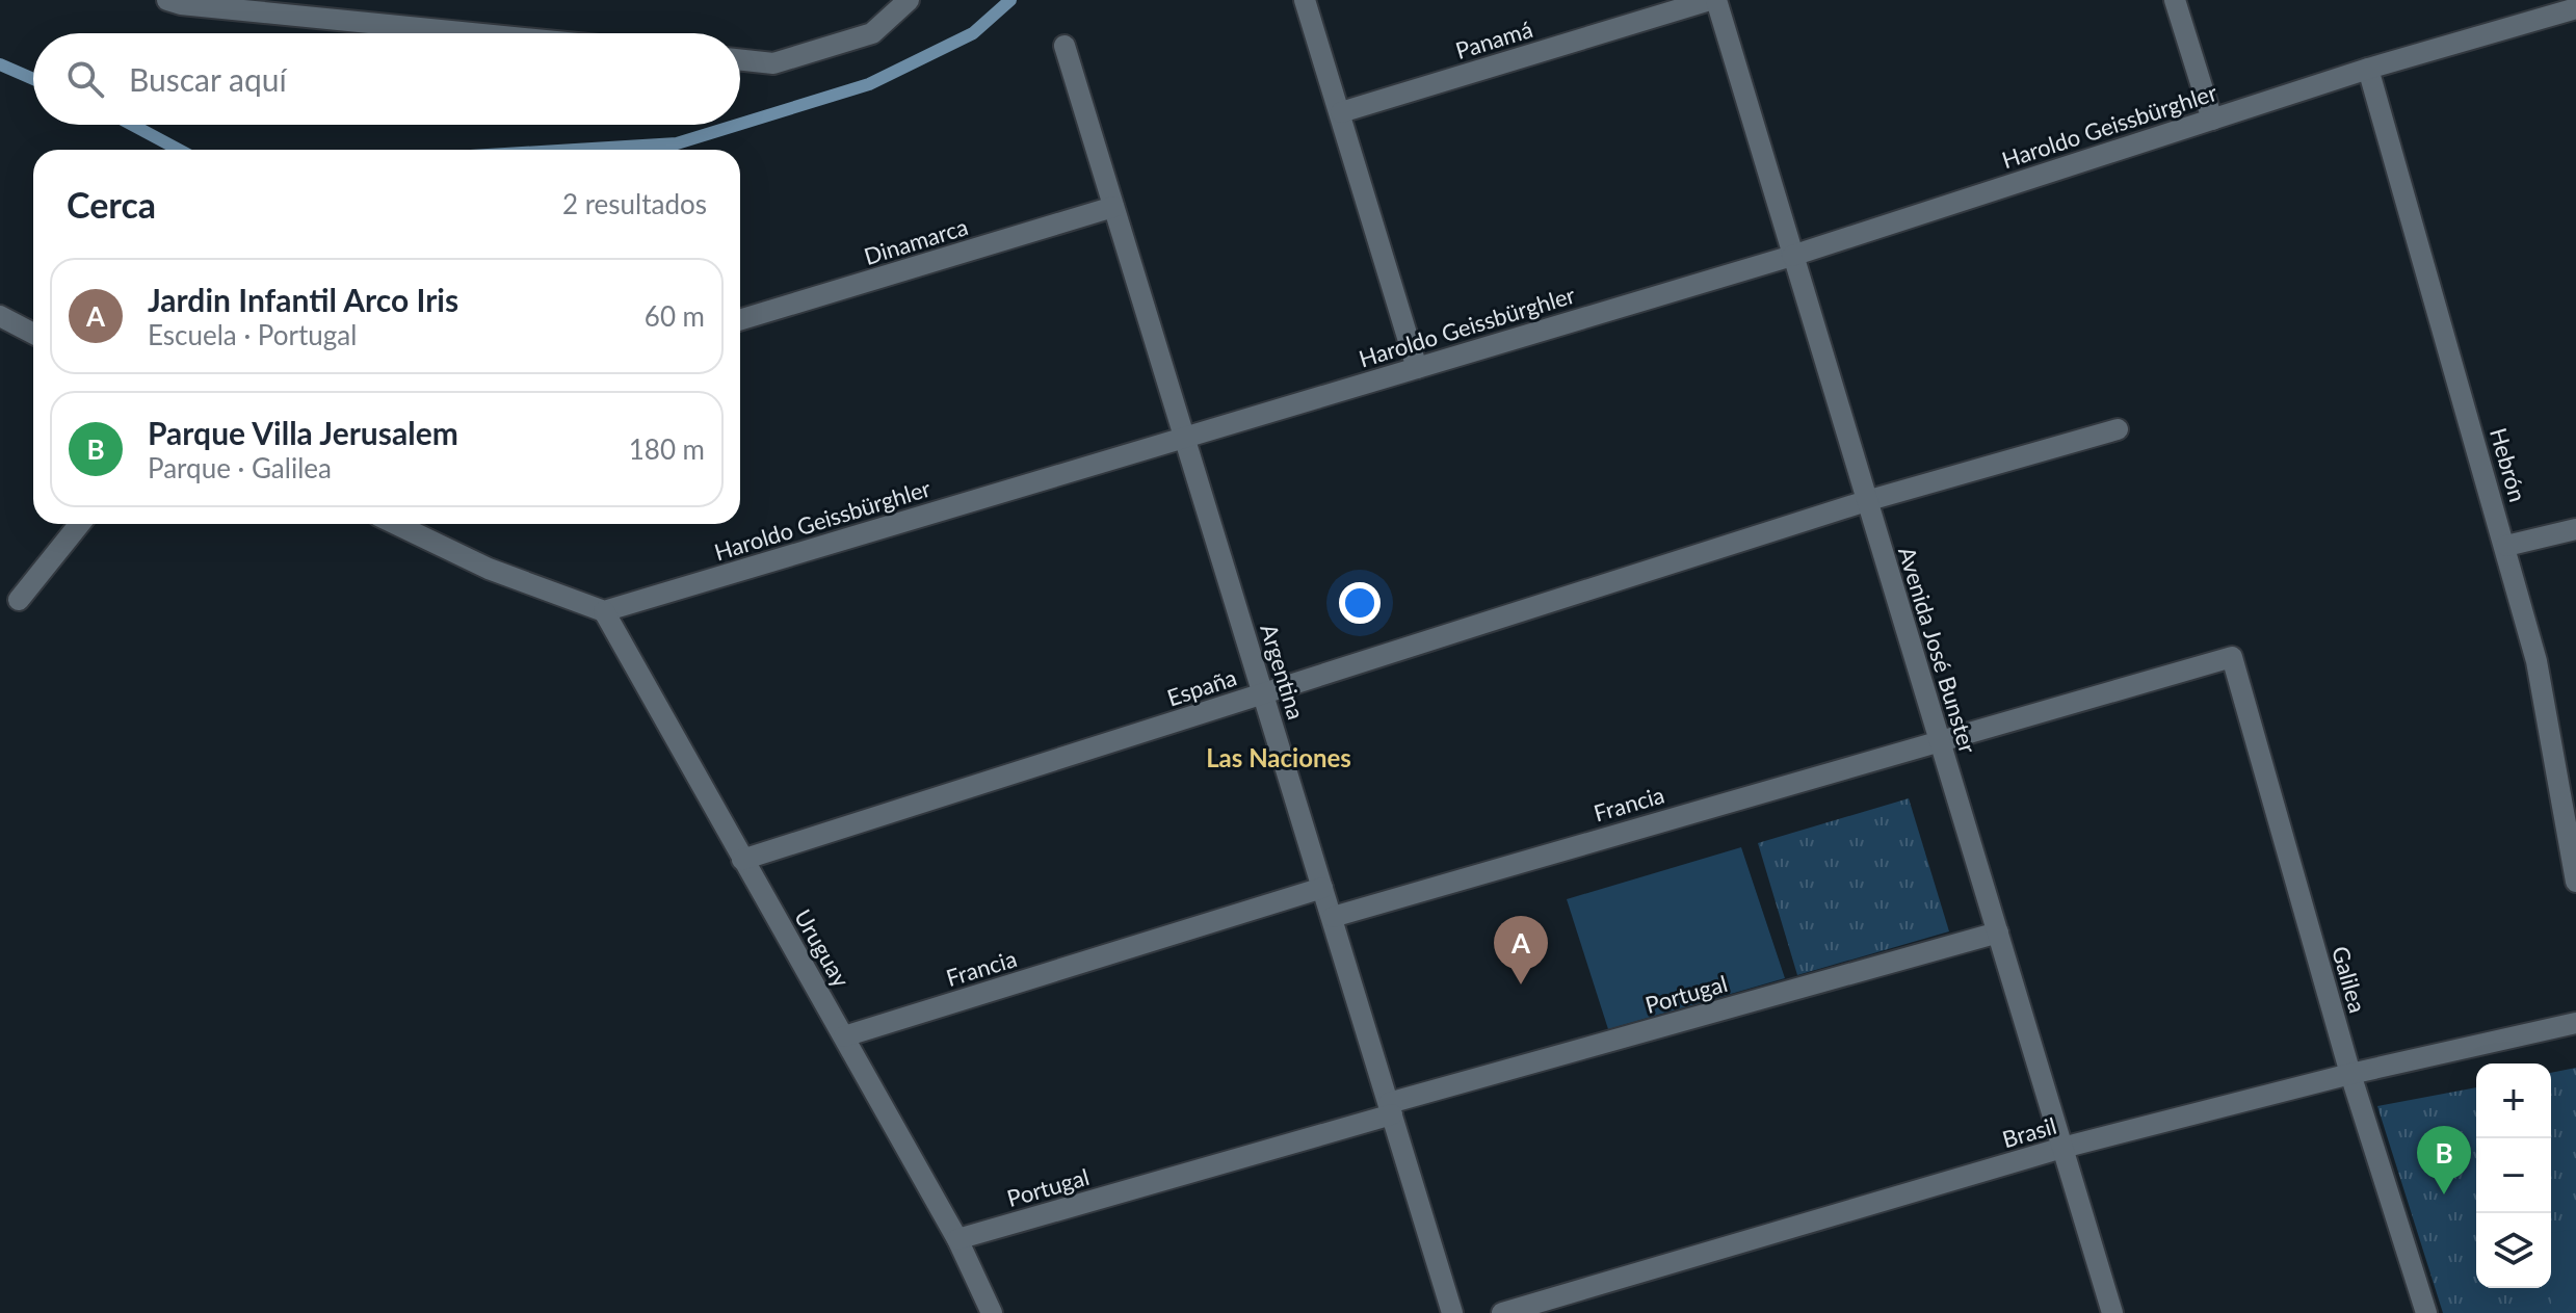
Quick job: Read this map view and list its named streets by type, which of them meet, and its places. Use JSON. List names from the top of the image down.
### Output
{
  "streets": {
    "street": [
      "Panamá",
      "Haroldo Geissbürghler",
      "Dinamarca",
      "Hebrón",
      "Avenida José Bunster",
      "Argentina",
      "España",
      "Francia",
      "Uruguay",
      "Galilea",
      "Portugal",
      "Brasil"
    ]
  },
  "crossings": [
    ["Haroldo Geissbürghler", "Hebrón"],
    ["Haroldo Geissbürghler", "Avenida José Bunster"],
    ["Haroldo Geissbürghler", "Argentina"],
    ["Haroldo Geissbürghler", "Uruguay"],
    ["Dinamarca", "Argentina"],
    ["Avenida José Bunster", "España"],
    ["Avenida José Bunster", "Francia"],
    ["Avenida José Bunster", "Portugal"],
    ["Avenida José Bunster", "Brasil"],
    ["Argentina", "España"],
    ["Argentina", "Francia"],
    ["Argentina", "Portugal"],
    ["España", "Uruguay"],
    ["Francia", "Uruguay"],
    ["Francia", "Galilea"],
    ["Uruguay", "Portugal"],
    ["Galilea", "Brasil"]
  ],
  "districts": ["Las Naciones"],
  "page": {
    "search": "Buscar aquí",
    "heading": ["Cerca", "2 resultados"],
    "list": [
      {
        "mark": "A",
        "name": "Jardin Infantil Arco Iris",
        "note": "Escuela · Portugal",
        "value": "60 m"
      },
      {
        "mark": "B",
        "name": "Parque Villa Jerusalem",
        "note": "Parque · Galilea",
        "value": "180 m"
      }
    ],
    "pins": ["A", "B"],
    "map_buttons": ["+", "−"]
  }
}
